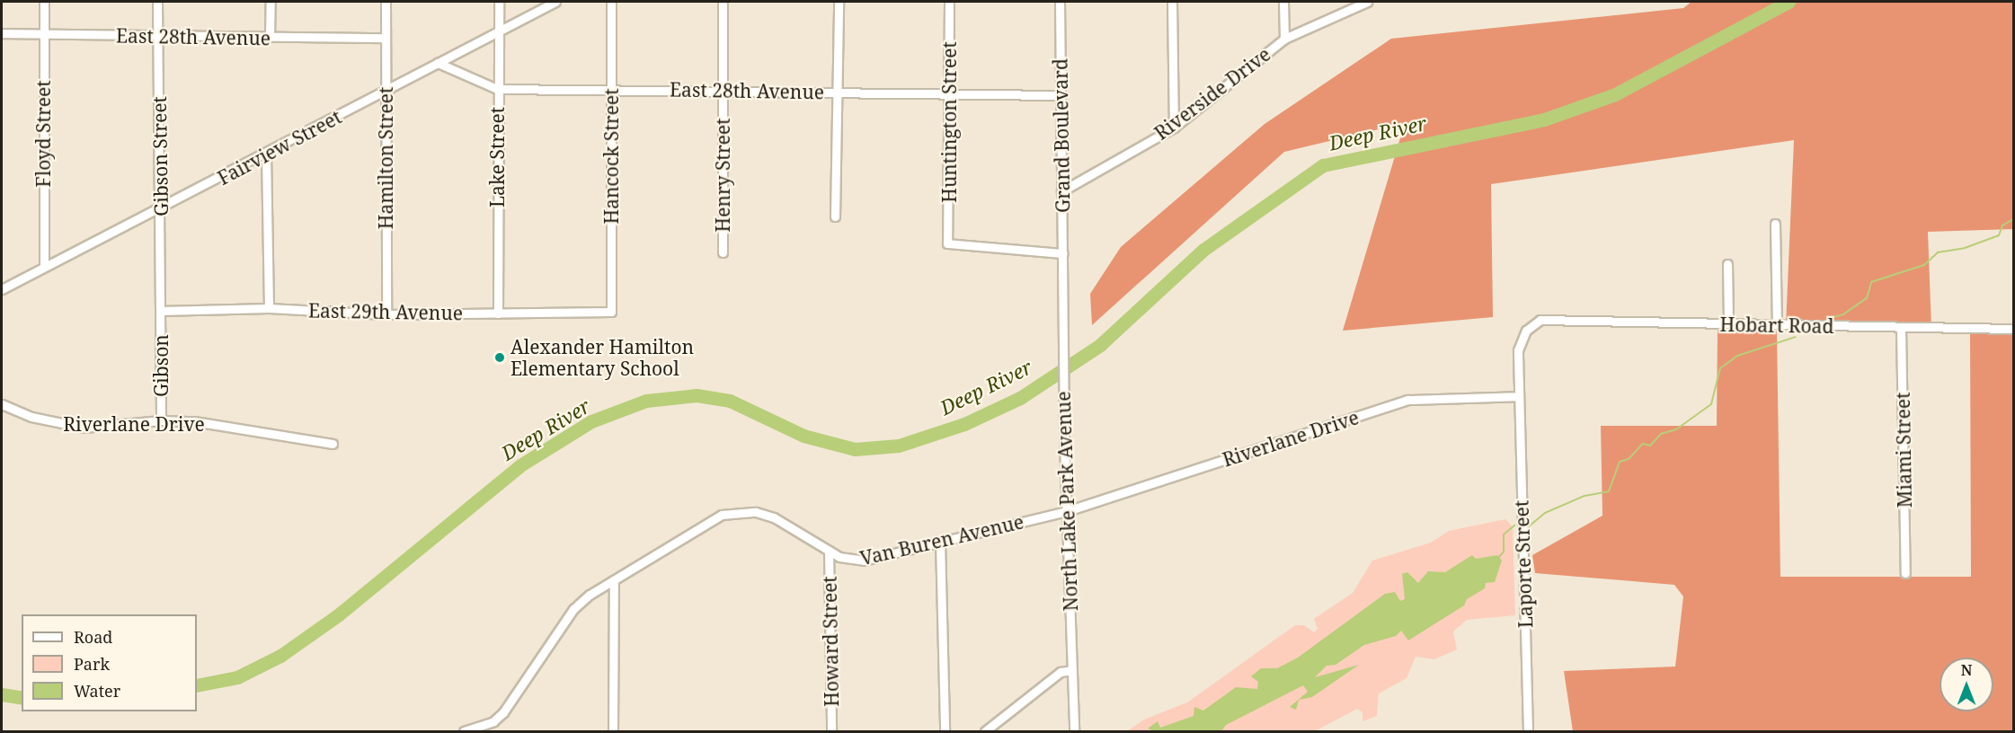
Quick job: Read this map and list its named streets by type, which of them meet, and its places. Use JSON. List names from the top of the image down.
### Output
{
  "streets": {
    "street": [
      "East 28th Avenue",
      "Riverside Drive",
      "Huntington Street",
      "Floyd Street",
      "Grand Boulevard",
      "Fairview Street",
      "Gibson Street",
      "Hancock Street",
      "Lake Street",
      "Hamilton Street",
      "Henry Street",
      "East 29th Avenue",
      "Hobart Road",
      "Gibson",
      "Riverlane Drive",
      "Miami Street",
      "North Lake Park Avenue",
      "Van Buren Avenue",
      "Laporte Street",
      "Howard Street"
    ]
  },
  "crossings": [
    ["East 28th Avenue", "Huntington Street"],
    ["East 28th Avenue", "Floyd Street"],
    ["East 28th Avenue", "Grand Boulevard"],
    ["East 28th Avenue", "Fairview Street"],
    ["East 28th Avenue", "Gibson Street"],
    ["East 28th Avenue", "Hancock Street"],
    ["East 28th Avenue", "Lake Street"],
    ["East 28th Avenue", "Hamilton Street"],
    ["East 28th Avenue", "Henry Street"],
    ["Riverside Drive", "Grand Boulevard"],
    ["Huntington Street", "Grand Boulevard"],
    ["Floyd Street", "Fairview Street"],
    ["Grand Boulevard", "North Lake Park Avenue"],
    ["Fairview Street", "Gibson Street"],
    ["Fairview Street", "Lake Street"],
    ["Fairview Street", "Hamilton Street"],
    ["Gibson Street", "East 29th Avenue"],
    ["Gibson Street", "Gibson"],
    ["Hancock Street", "East 29th Avenue"],
    ["Lake Street", "East 29th Avenue"],
    ["Hamilton Street", "East 29th Avenue"],
    ["East 29th Avenue", "Gibson"],
    ["Hobart Road", "Miami Street"],
    ["Hobart Road", "Laporte Street"],
    ["Gibson", "Riverlane Drive"],
    ["Riverlane Drive", "North Lake Park Avenue"],
    ["Riverlane Drive", "Van Buren Avenue"],
    ["Riverlane Drive", "Laporte Street"],
    ["North Lake Park Avenue", "Van Buren Avenue"],
    ["Van Buren Avenue", "Howard Street"]
  ],
  "water": ["Deep River"],
  "places": ["Alexander Hamilton Elementary School"],
  "legend": ["Road", "Park", "Water"],
  "north": "top"
}
